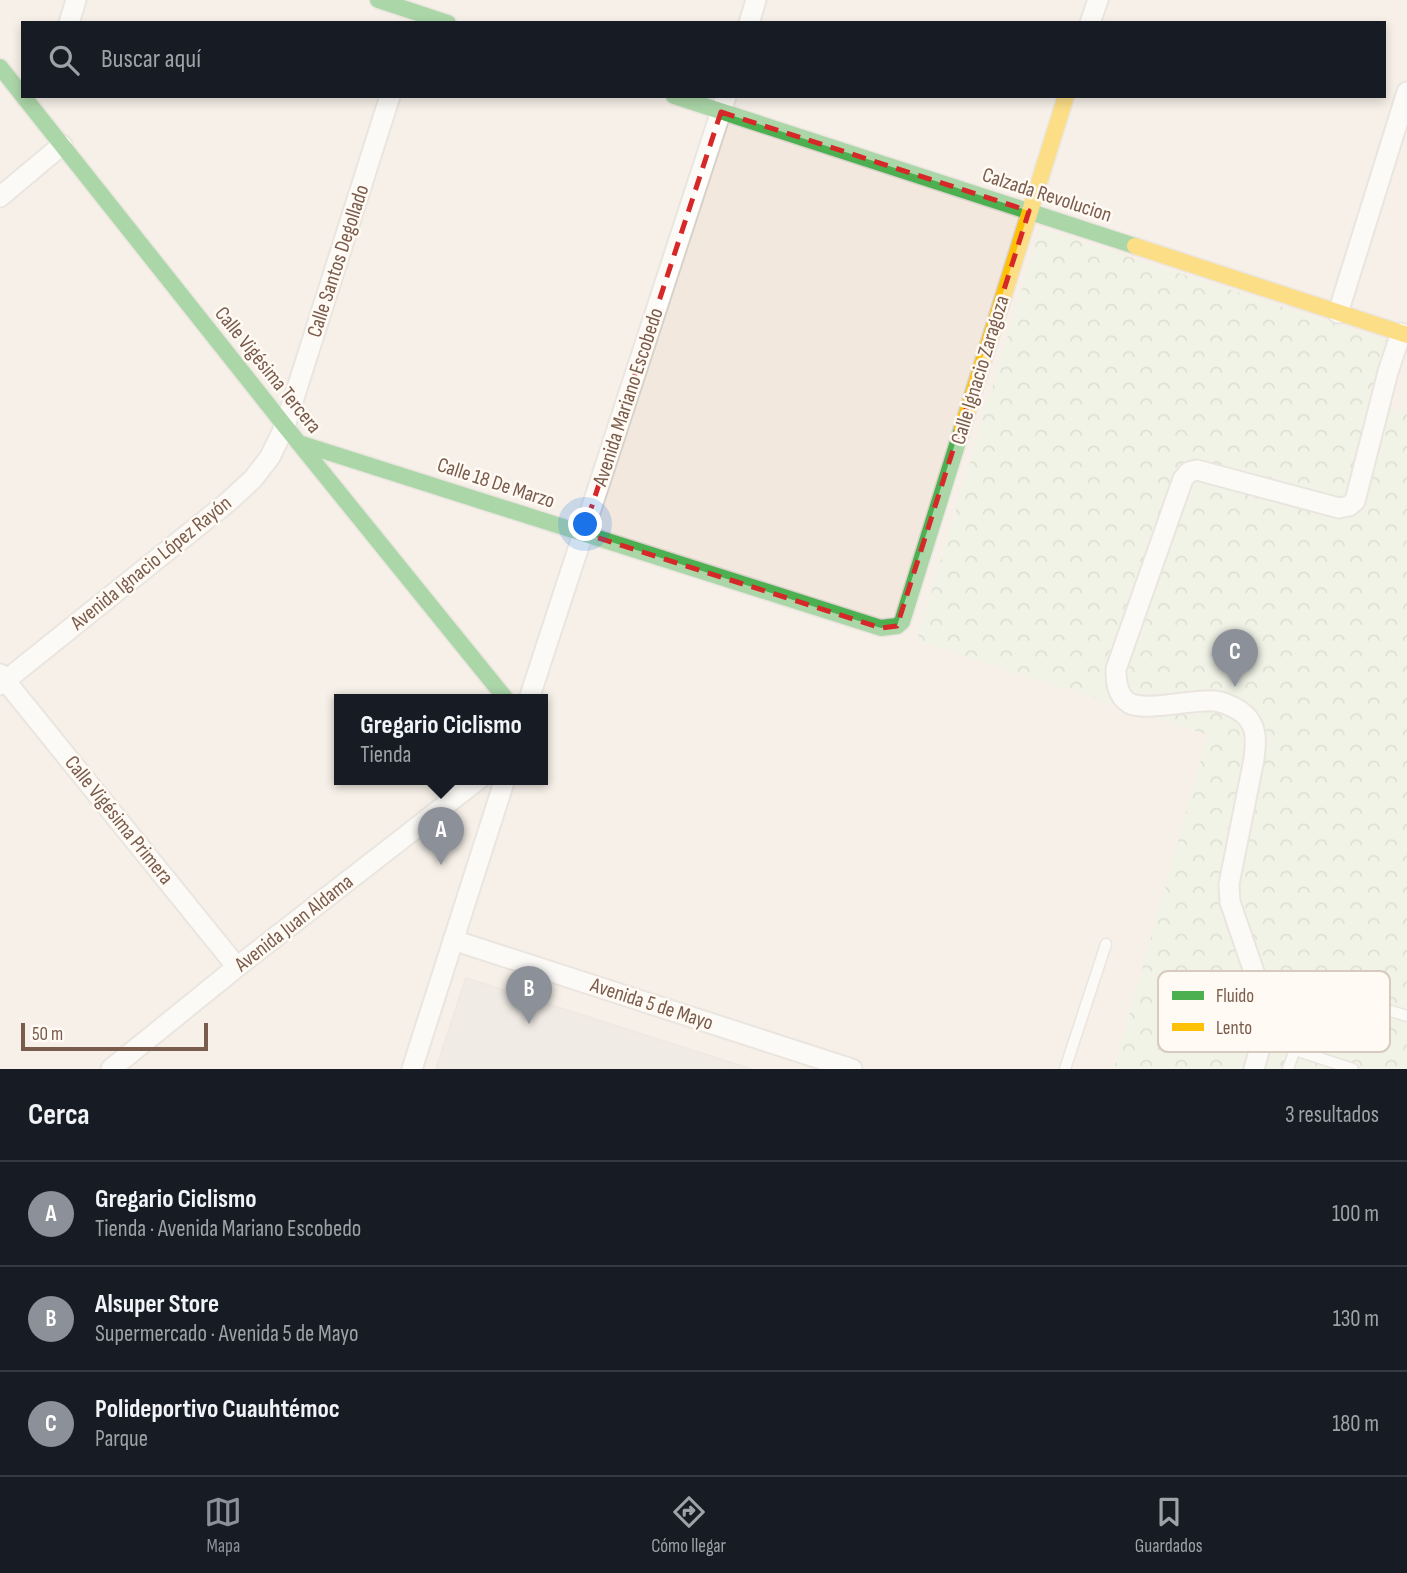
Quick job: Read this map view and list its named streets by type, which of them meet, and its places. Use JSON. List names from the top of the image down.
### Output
{
  "streets": {
    "street": [
      "Calzada Revolucion",
      "Calle Santos Degollado",
      "Calle Vigésima Tercera",
      "Calle Ignacio Zaragoza",
      "Avenida Mariano Escobedo",
      "Calle 18 De Marzo",
      "Avenida Ignacio López Rayón",
      "Calle Vigésima Primera",
      "Avenida Juan Aldama",
      "Avenida 5 de Mayo"
    ]
  },
  "crossings": [
    ["Calzada Revolucion", "Calle Ignacio Zaragoza"],
    ["Calzada Revolucion", "Avenida Mariano Escobedo"],
    ["Calle Santos Degollado", "Calle Vigésima Tercera"],
    ["Calle Santos Degollado", "Avenida Ignacio López Rayón"],
    ["Calle Vigésima Tercera", "Calle 18 De Marzo"],
    ["Calle Vigésima Tercera", "Avenida Ignacio López Rayón"],
    ["Calle Ignacio Zaragoza", "Calle 18 De Marzo"],
    ["Avenida Mariano Escobedo", "Calle 18 De Marzo"],
    ["Avenida Ignacio López Rayón", "Calle Vigésima Primera"],
    ["Calle Vigésima Primera", "Avenida Juan Aldama"]
  ],
  "legend": ["Fluido", "Lento"],
  "scale_bar": "50 m",
  "page": {
    "search": "Buscar aquí",
    "pins": ["C", "A", "B"],
    "popup": ["Gregario Ciclismo", "Tienda"],
    "scale": "50 m",
    "heading": ["Cerca", "3 resultados"],
    "list": [
      {
        "mark": "A",
        "name": "Gregario Ciclismo",
        "note": "Tienda · Avenida Mariano Escobedo",
        "value": "100 m"
      },
      {
        "mark": "B",
        "name": "Alsuper Store",
        "note": "Supermercado · Avenida 5 de Mayo",
        "value": "130 m"
      },
      {
        "mark": "C",
        "name": "Polideportivo Cuauhtémoc",
        "note": "Parque",
        "value": "180 m"
      }
    ],
    "nav": ["Mapa", "Cómo llegar", "Guardados"]
  }
}
